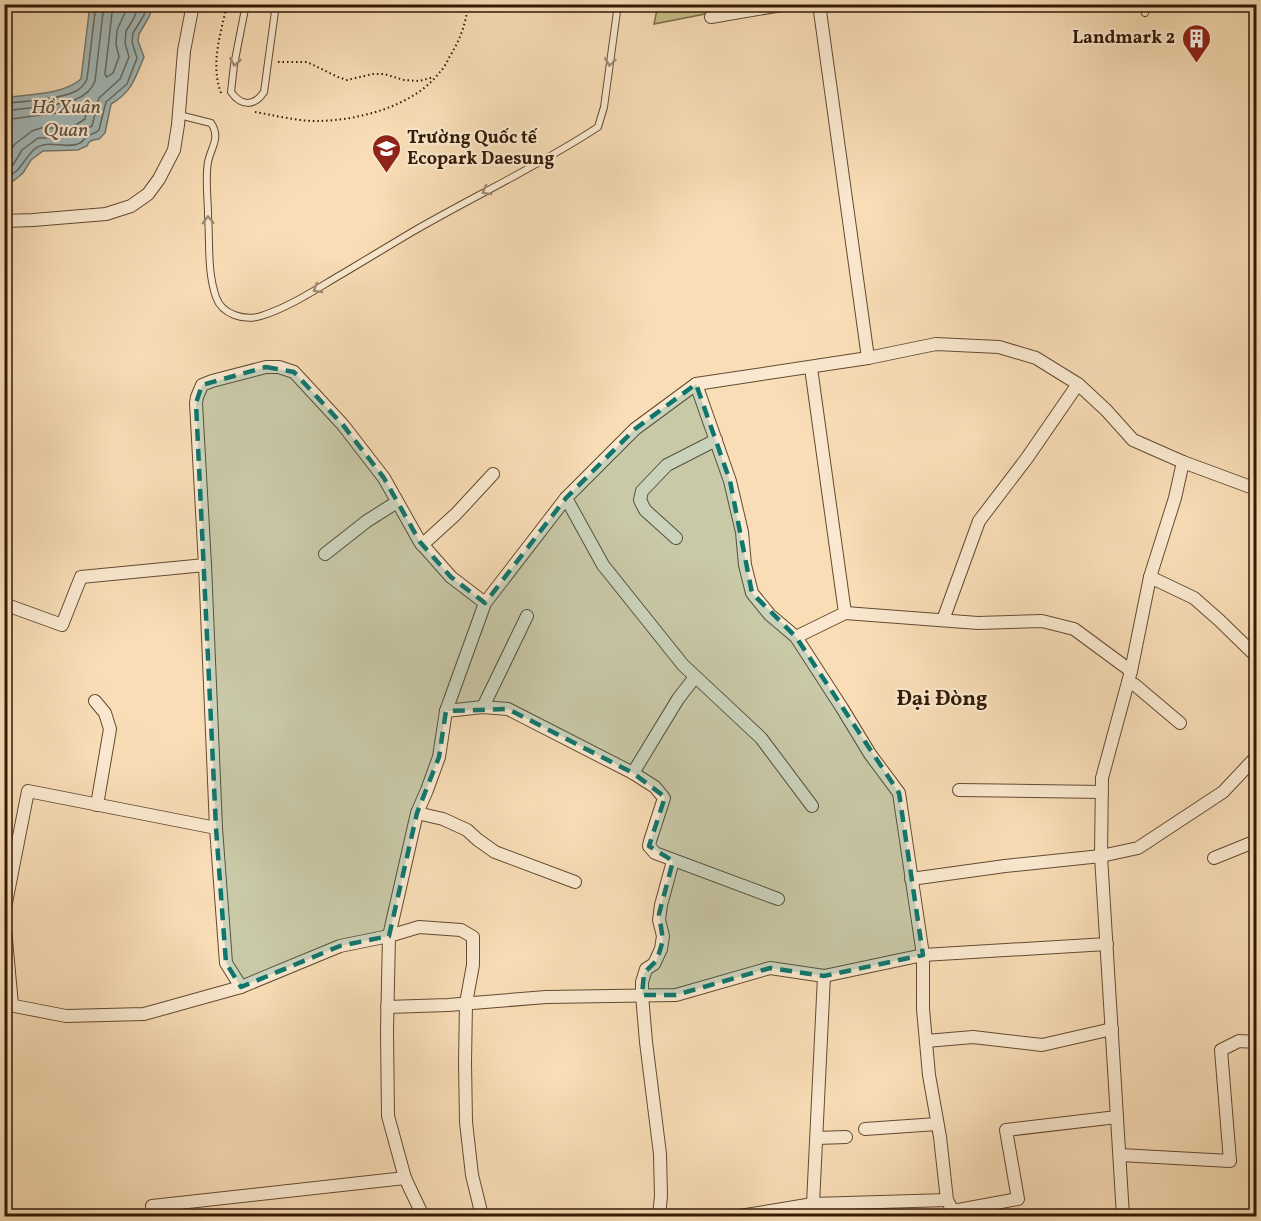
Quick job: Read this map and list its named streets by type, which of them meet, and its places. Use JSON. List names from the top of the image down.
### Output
{
  "districts": ["Đại Đòng"],
  "water": ["Hồ Xuân Quan"],
  "places": {
    "building": ["Landmark 2"],
    "school or university": ["Trường Quốc tế Ecopark Daesung"]
  }
}
